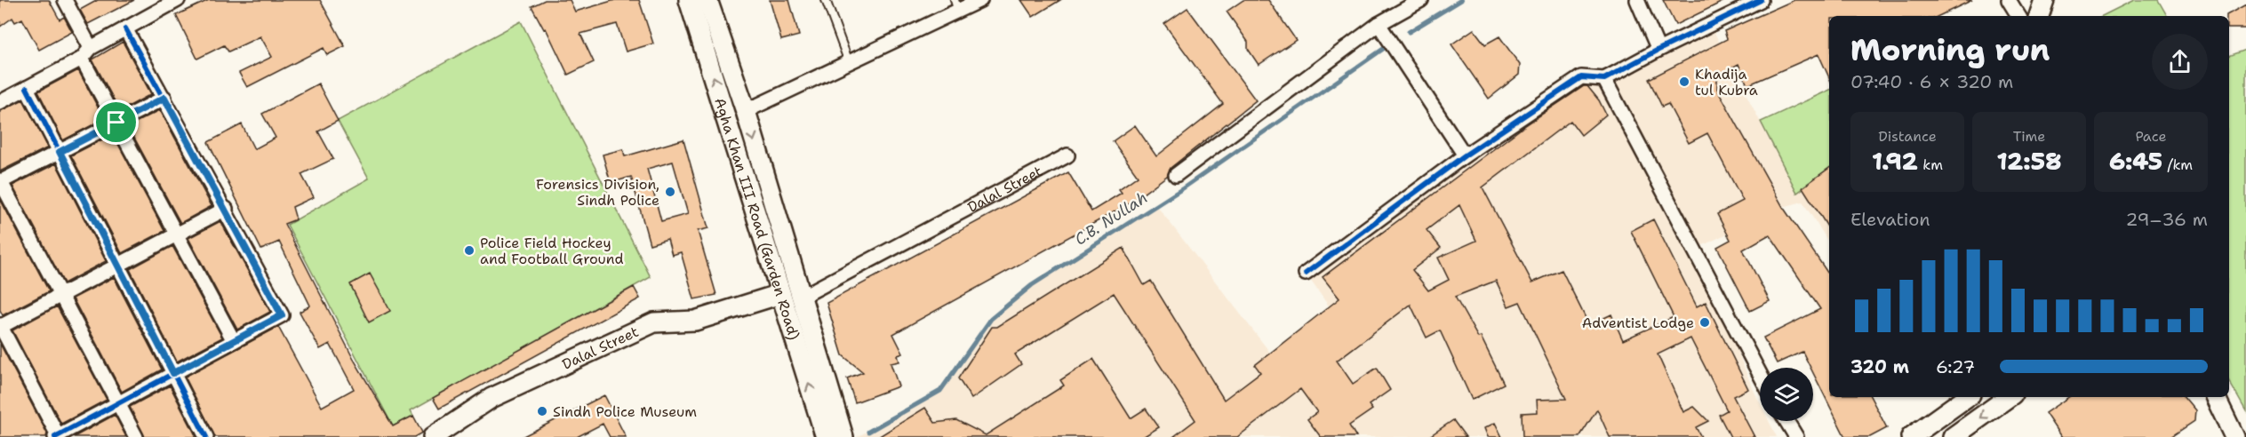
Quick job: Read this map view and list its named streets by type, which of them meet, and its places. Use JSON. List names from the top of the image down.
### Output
{
  "streets": {
    "main road": ["Dalal Street", "Agha Khan III Road (Garden Road)"]
  },
  "crossings": [
    ["Dalal Street", "Agha Khan III Road (Garden Road)"]
  ],
  "water": ["C.B. Nullah"],
  "places": [
    "Khadija tul Kubra",
    "Forensics Division, Sindh Police",
    "Police Field Hockey and Football Ground",
    "Adventist Lodge",
    "Sindh Police Museum"
  ],
  "page": {
    "heading": ["Morning run", "07:40 · 6 × 320 m"],
    "stats": [
      ["Distance", "1.92 km"],
      ["Time", "12:58"],
      ["Pace", "6:45 /km"]
    ],
    "chart": ["Elevation", "29–36 m"],
    "list": [
      {
        "name": "320 m",
        "note": "6:27"
      }
    ]
  }
}
